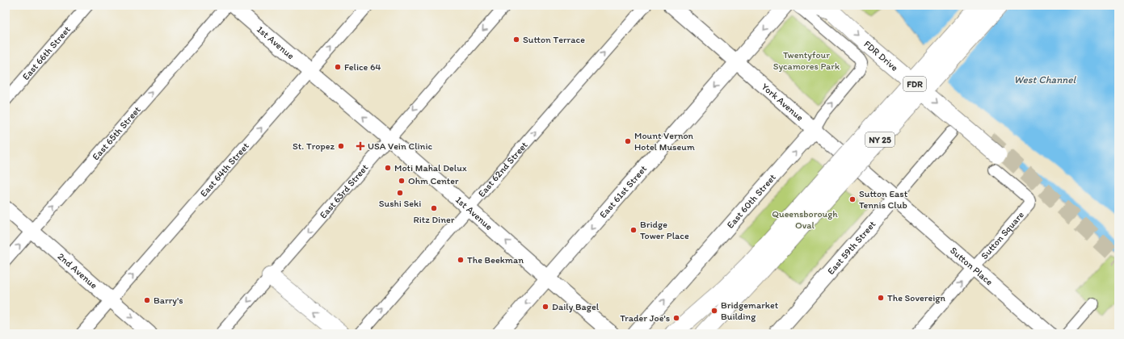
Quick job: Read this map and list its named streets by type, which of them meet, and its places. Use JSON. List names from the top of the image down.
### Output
{
  "streets": {
    "highway": ["FDR Drive", "FDR", "NY 25"],
    "main road": [
      "1st Avenue",
      "York Avenue",
      "East 61st Street",
      "East 60th Street",
      "East 59th Street",
      "Sutton Place",
      "2nd Avenue"
    ],
    "street": [
      "East 66th Street",
      "East 65th Street",
      "East 62nd Street",
      "East 64th Street",
      "East 63rd Street",
      "Sutton Square"
    ]
  },
  "crossings": [
    ["1st Avenue", "East 62nd Street"],
    ["1st Avenue", "East 64th Street"],
    ["1st Avenue", "East 63rd Street"],
    ["1st Avenue", "East 61st Street"],
    ["FDR Drive", "East 60th Street"],
    ["FDR Drive", "Sutton Square"],
    ["York Avenue", "East 61st Street"],
    ["York Avenue", "East 60th Street"],
    ["York Avenue", "East 59th Street"],
    ["York Avenue", "Sutton Place"],
    ["East 65th Street", "2nd Avenue"],
    ["East 64th Street", "2nd Avenue"],
    ["Sutton Square", "Sutton Place"],
    ["East 59th Street", "Sutton Place"]
  ],
  "one_way": [
    "1st Avenue",
    "East 65th Street",
    "East 62nd Street",
    "East 64th Street",
    "East 63rd Street",
    "East 61st Street",
    "East 60th Street",
    "Sutton Square"
  ],
  "water": ["West Channel"],
  "parks": ["Twentyfour Sycamores Park", "Queensborough Oval"],
  "places": {
    "other": [
      "Sutton Terrace",
      "Felice 64",
      "Mount Vernon Hotel Museum",
      "St. Tropez",
      "Moti Mahal Delux",
      "Ohm Center",
      "Sushi Seki",
      "Sutton East Tennis Club",
      "Ritz Diner",
      "Bridge Tower Place",
      "The Beekman",
      "The Sovereign",
      "Barry's",
      "Daily Bagel",
      "Bridgemarket Building",
      "Trader Joe's"
    ],
    "health": ["USA Vein Clinic"]
  }
}
